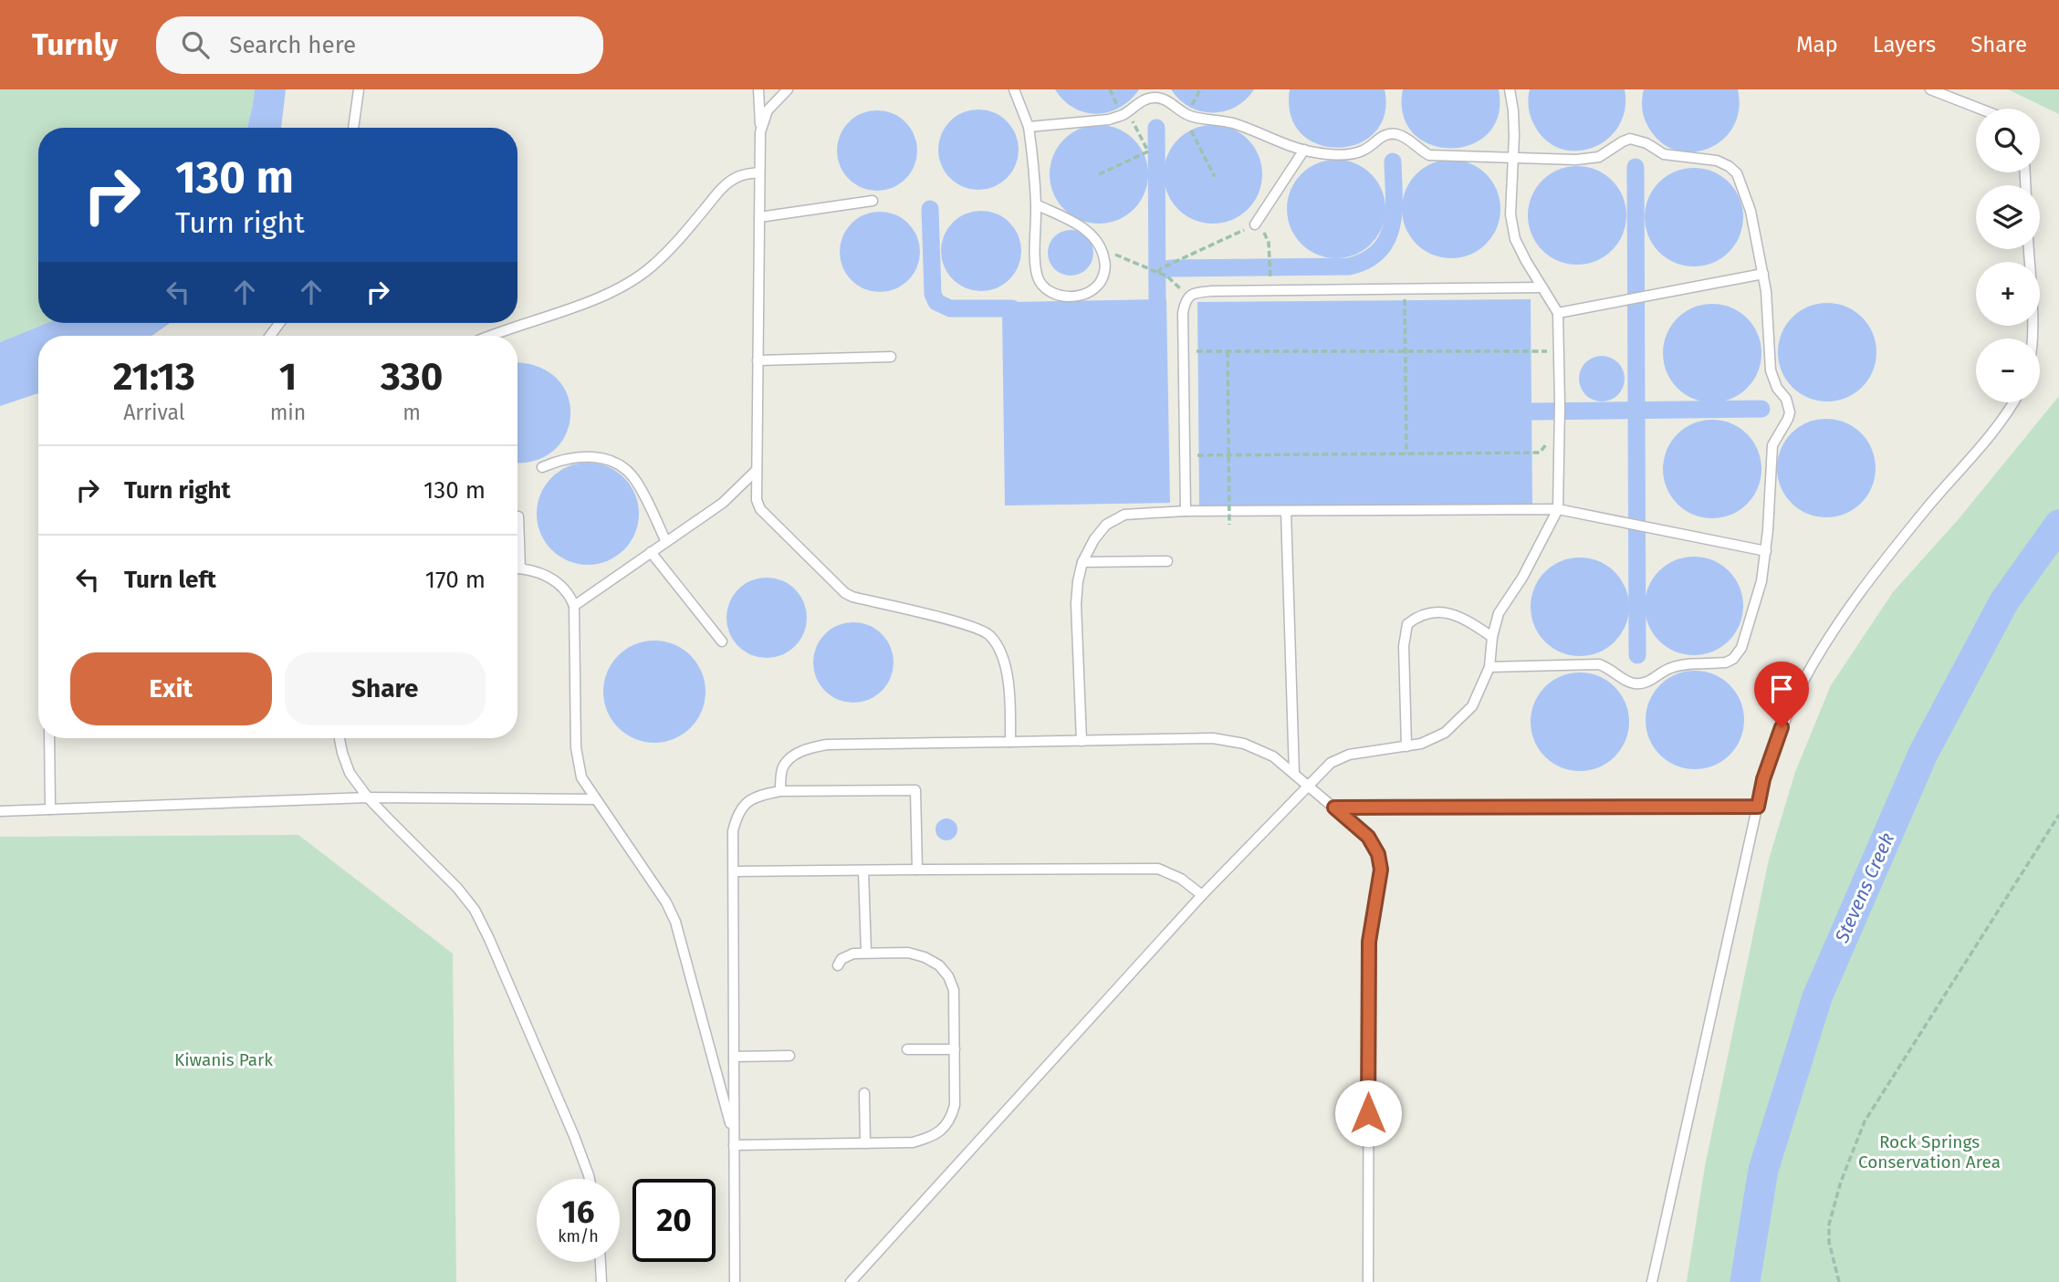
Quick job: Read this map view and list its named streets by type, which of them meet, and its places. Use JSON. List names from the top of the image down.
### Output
{
  "water": ["Stevens Creek"],
  "parks": ["Kiwanis Park", "Rock Springs Conservation Area"],
  "page": {
    "header": "Turnly",
    "search": "Search here",
    "nav": ["Map", "Layers", "Share"],
    "map_buttons": ["+", "−"],
    "turn": ["130 m", "Turn right"],
    "eta": [
      "21:13",
      "Arrival",
      "1",
      "min",
      "330",
      "m"
    ],
    "list": [
      {
        "name": "Turn right",
        "value": "130 m"
      },
      {
        "name": "Turn left",
        "value": "170 m"
      }
    ],
    "buttons": ["Exit", "Share"],
    "speed": "16 km/h",
    "limit": "20"
  }
}
